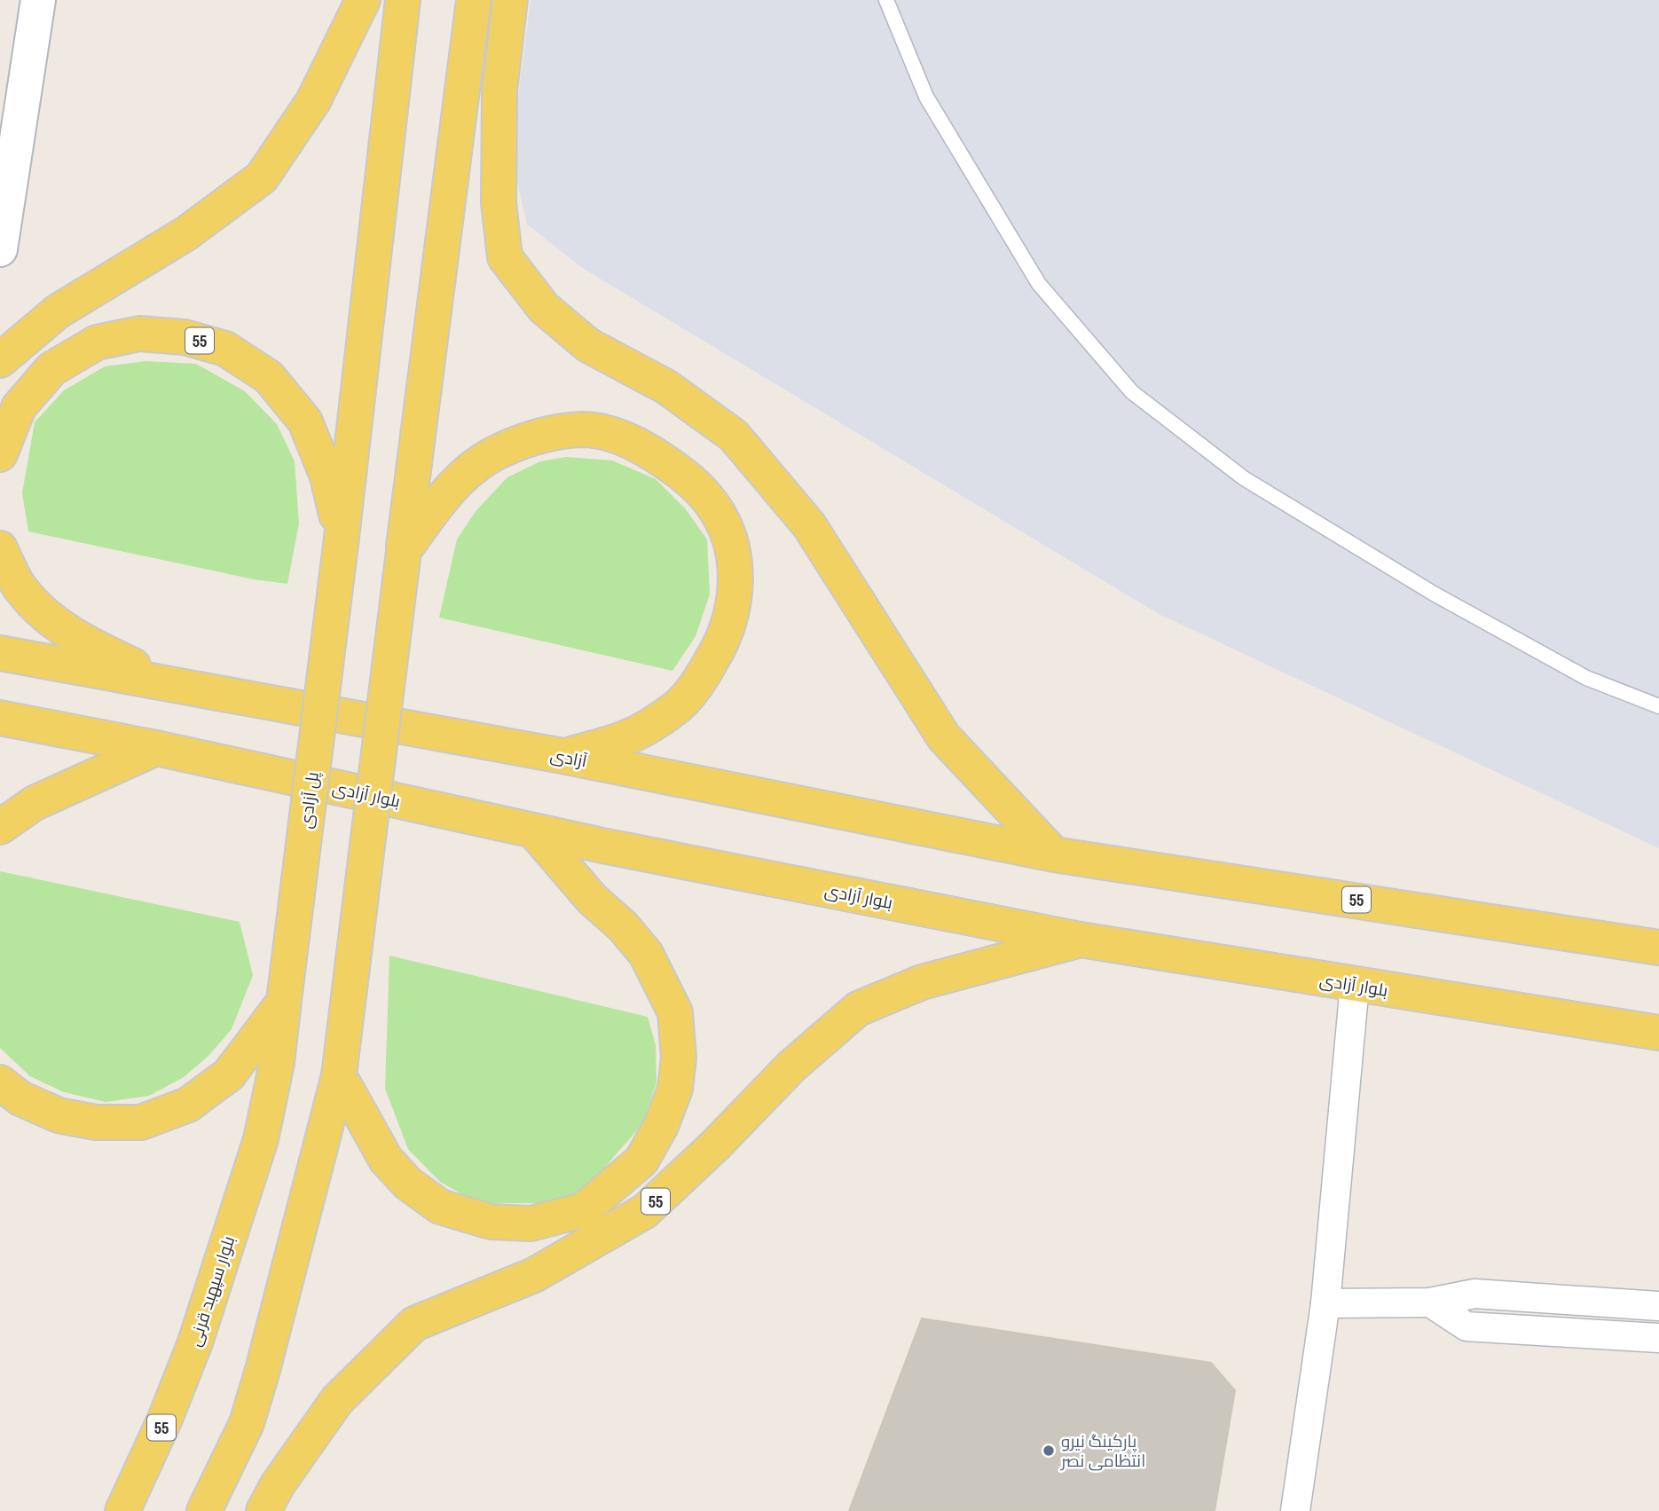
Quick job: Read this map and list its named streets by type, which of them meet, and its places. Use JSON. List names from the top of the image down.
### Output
{
  "streets": {
    "main road": [
      "55",
      "آزادی",
      "بلوار آزادی",
      "پل آزادی",
      "بلوار سپهبد قرنی"
    ]
  },
  "crossings": [
    ["55", "آزادی"],
    ["55", "بلوار آزادی"],
    ["55", "پل آزادی"],
    ["پل آزادی", "بلوار سپهبد قرنی"]
  ],
  "places": ["پارکینگ نیرو انتظامی نصر"]
}
